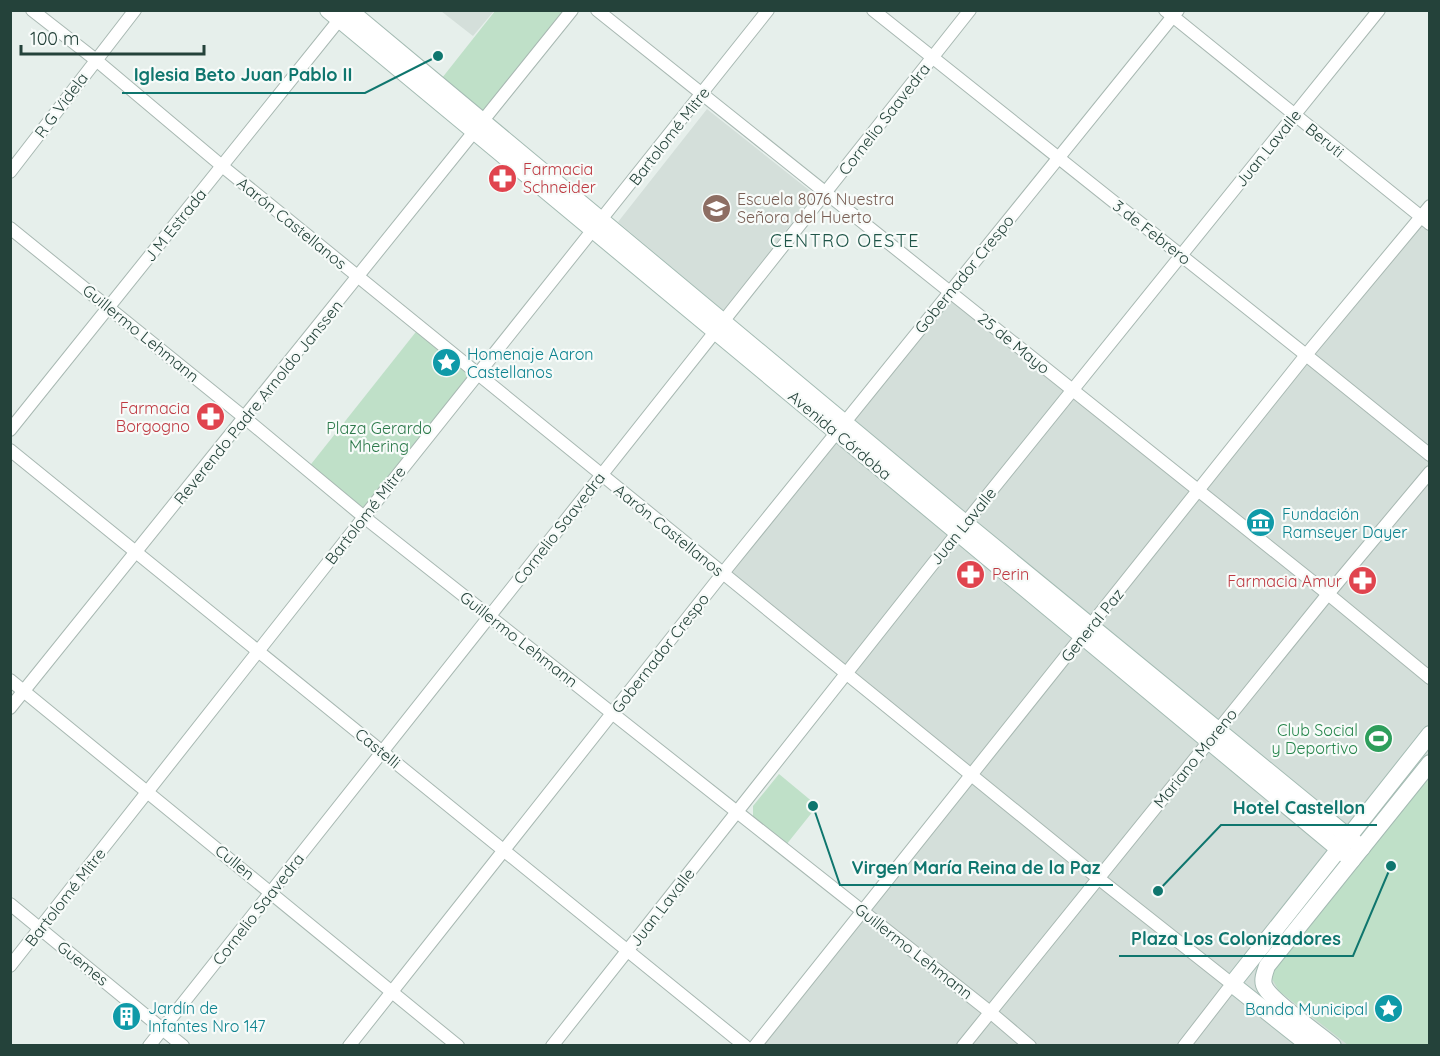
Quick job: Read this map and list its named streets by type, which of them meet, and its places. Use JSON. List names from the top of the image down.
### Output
{
  "streets": {
    "main road": ["Aarón Castellanos", "Avenida Córdoba"],
    "street": [
      "R G Videla",
      "Cornelio Saavedra",
      "Bartolomé Mitre",
      "Beruti",
      "Juan Lavalle",
      "J M Estrada",
      "3 de Febrero",
      "Gobernador Crespo",
      "Guillermo Lehmann",
      "25 de Mayo",
      "Reverendo Padre Arnoldo Janssen",
      "General Paz",
      "Castelli",
      "Mariano Moreno",
      "Cullen",
      "Guemes"
    ]
  },
  "crossings": [
    ["R G Videla", "Aarón Castellanos"],
    ["Cornelio Saavedra", "Aarón Castellanos"],
    ["Cornelio Saavedra", "3 de Febrero"],
    ["Cornelio Saavedra", "Guillermo Lehmann"],
    ["Cornelio Saavedra", "25 de Mayo"],
    ["Cornelio Saavedra", "Avenida Córdoba"],
    ["Cornelio Saavedra", "Castelli"],
    ["Cornelio Saavedra", "Cullen"],
    ["Cornelio Saavedra", "Guemes"],
    ["Bartolomé Mitre", "Aarón Castellanos"],
    ["Bartolomé Mitre", "Guillermo Lehmann"],
    ["Bartolomé Mitre", "25 de Mayo"],
    ["Bartolomé Mitre", "Avenida Córdoba"],
    ["Bartolomé Mitre", "Castelli"],
    ["Bartolomé Mitre", "Cullen"],
    ["Bartolomé Mitre", "Guemes"],
    ["Beruti", "Juan Lavalle"],
    ["Beruti", "Gobernador Crespo"],
    ["Beruti", "General Paz"],
    ["Juan Lavalle", "Aarón Castellanos"],
    ["Juan Lavalle", "3 de Febrero"],
    ["Juan Lavalle", "Guillermo Lehmann"],
    ["Juan Lavalle", "25 de Mayo"],
    ["Juan Lavalle", "Avenida Córdoba"],
    ["Juan Lavalle", "Castelli"],
    ["Aarón Castellanos", "J M Estrada"],
    ["Aarón Castellanos", "Gobernador Crespo"],
    ["Aarón Castellanos", "Reverendo Padre Arnoldo Janssen"],
    ["Aarón Castellanos", "General Paz"],
    ["Aarón Castellanos", "Mariano Moreno"],
    ["J M Estrada", "Guillermo Lehmann"],
    ["J M Estrada", "Avenida Córdoba"],
    ["3 de Febrero", "Gobernador Crespo"],
    ["3 de Febrero", "General Paz"],
    ["Gobernador Crespo", "Guillermo Lehmann"],
    ["Gobernador Crespo", "25 de Mayo"],
    ["Gobernador Crespo", "Avenida Córdoba"],
    ["Gobernador Crespo", "Castelli"],
    ["Gobernador Crespo", "Cullen"],
    ["Guillermo Lehmann", "Reverendo Padre Arnoldo Janssen"],
    ["Guillermo Lehmann", "General Paz"],
    ["Guillermo Lehmann", "Mariano Moreno"],
    ["25 de Mayo", "General Paz"],
    ["25 de Mayo", "Mariano Moreno"],
    ["Reverendo Padre Arnoldo Janssen", "Avenida Córdoba"],
    ["Reverendo Padre Arnoldo Janssen", "Castelli"],
    ["Reverendo Padre Arnoldo Janssen", "Cullen"],
    ["Avenida Córdoba", "General Paz"],
    ["Avenida Córdoba", "Mariano Moreno"]
  ],
  "districts": ["CENTRO OESTE"],
  "parks": ["Plaza Gerardo Mhering"],
  "places": {
    "other": [
      "Iglesia Beto Juan Pablo II",
      "Virgen María Reina de la Paz",
      "Plaza Los Colonizadores",
      "Hotel Castellon"
    ],
    "pharmacy": [
      "Farmacia Schneider",
      "Farmacia Borgogno",
      "Perin",
      "Farmacia Amur"
    ],
    "school or university": ["Escuela 8076 Nuestra Señora del Huerto"],
    "place": ["Homenaje Aaron Castellanos", "Banda Municipal"],
    "museum": ["Fundación Ramseyer Dayer"],
    "sports": ["Club Social y Deportivo"],
    "building": ["Jardín de Infantes Nro 147"]
  },
  "scale_bar": "100 m"
}
